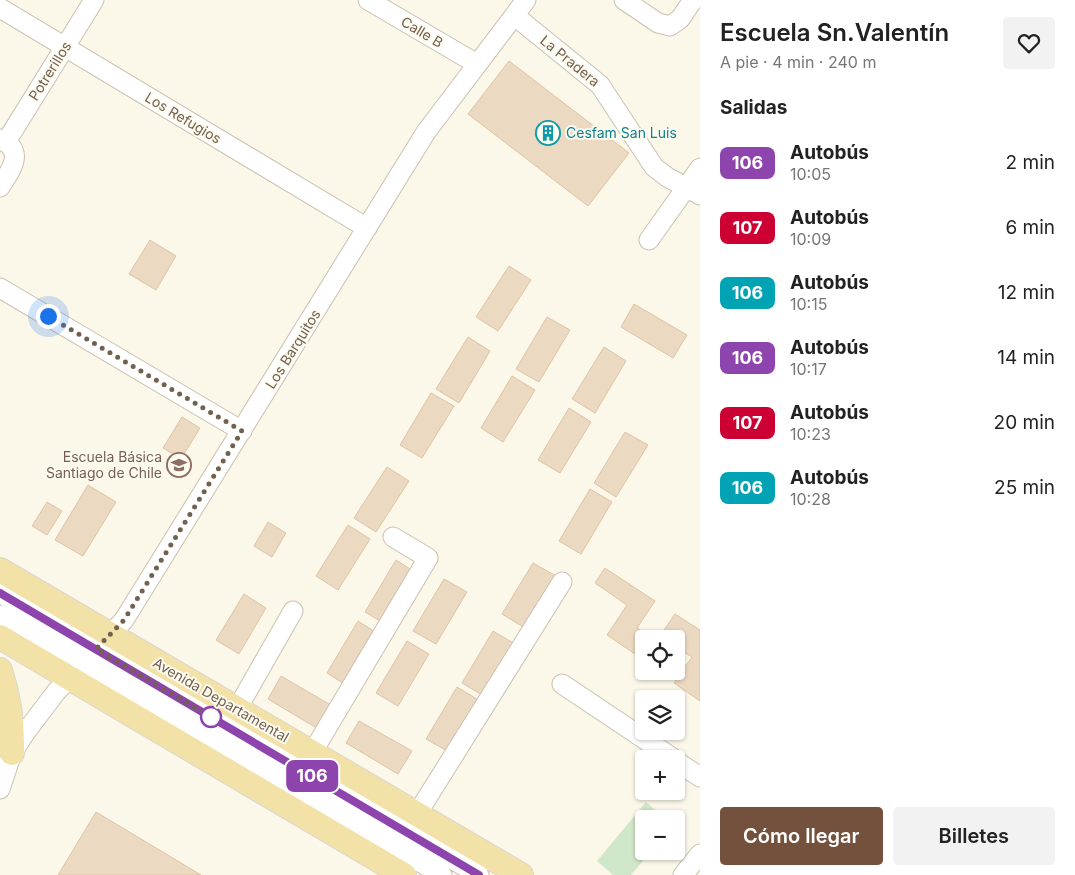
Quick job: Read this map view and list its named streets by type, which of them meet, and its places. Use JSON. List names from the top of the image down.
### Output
{
  "streets": {
    "main road": ["Avenida Departamental"],
    "street": [
      "Calle B",
      "La Pradera",
      "Potrerillos",
      "Los Refugios",
      "Los Barquitos"
    ]
  },
  "crossings": [
    ["Calle B", "Los Barquitos"],
    ["La Pradera", "Los Barquitos"],
    ["Potrerillos", "Los Refugios"],
    ["Los Refugios", "Los Barquitos"],
    ["Los Barquitos", "Avenida Departamental"]
  ],
  "places": {
    "building": ["Cesfam San Luis"],
    "school or university": ["Escuela Básica Santiago de Chile"]
  },
  "lines": ["bus line 106"],
  "page": {
    "on_map": "106",
    "heading": [
      ["Escuela Sn.Valentín", "A pie · 4 min · 240 m"],
      "Salidas"
    ],
    "list": [
      {
        "mark": "106",
        "name": "Autobús",
        "note": "10:05",
        "value": "2 min"
      },
      {
        "mark": "107",
        "name": "Autobús",
        "note": "10:09",
        "value": "6 min"
      },
      {
        "mark": "106",
        "name": "Autobús",
        "note": "10:15",
        "value": "12 min"
      },
      {
        "mark": "106",
        "name": "Autobús",
        "note": "10:17",
        "value": "14 min"
      },
      {
        "mark": "107",
        "name": "Autobús",
        "note": "10:23",
        "value": "20 min"
      },
      {
        "mark": "106",
        "name": "Autobús",
        "note": "10:28",
        "value": "25 min"
      }
    ],
    "map_buttons": ["+", "−"],
    "buttons": ["Cómo llegar", "Billetes"]
  }
}
